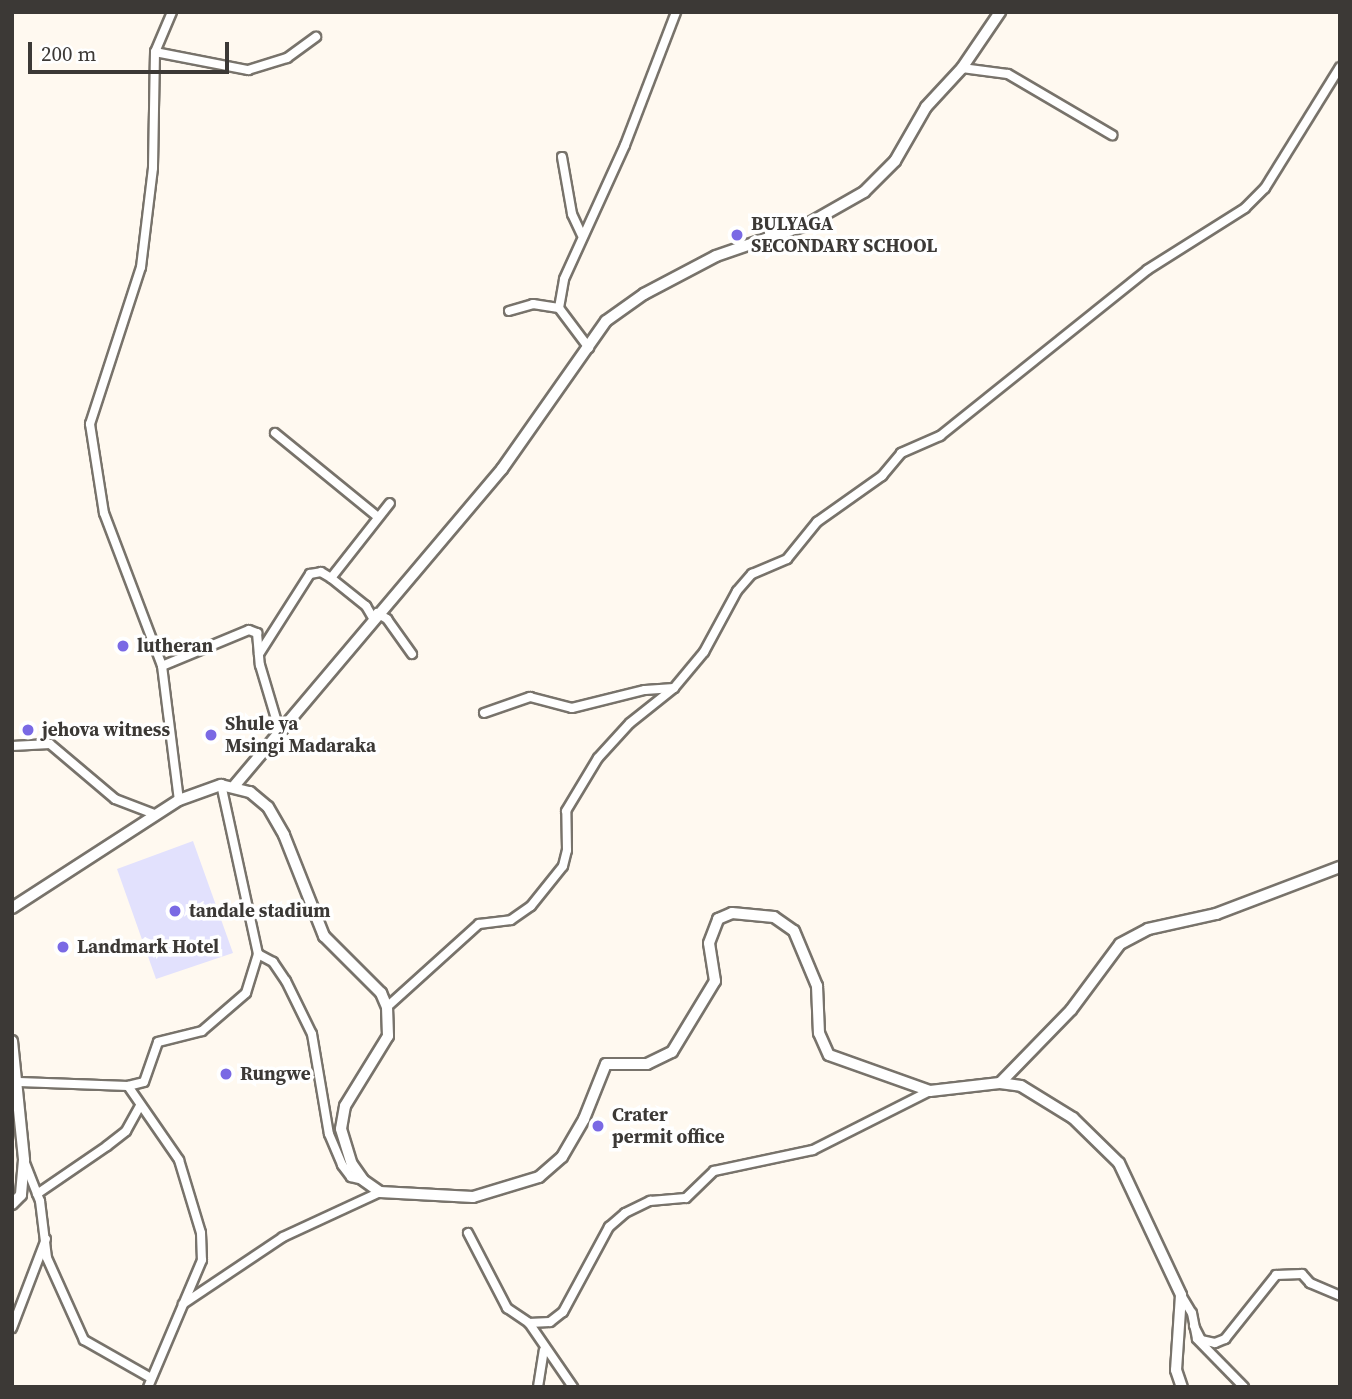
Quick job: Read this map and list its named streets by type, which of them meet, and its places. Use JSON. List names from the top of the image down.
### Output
{
  "places": [
    "BULYAGA SECONDARY SCHOOL",
    "lutheran",
    "jehova witness",
    "Shule ya Msingi Madaraka",
    "tandale stadium",
    "Landmark Hotel",
    "Rungwe",
    "Crater permit office"
  ],
  "scale_bar": "200 m"
}
